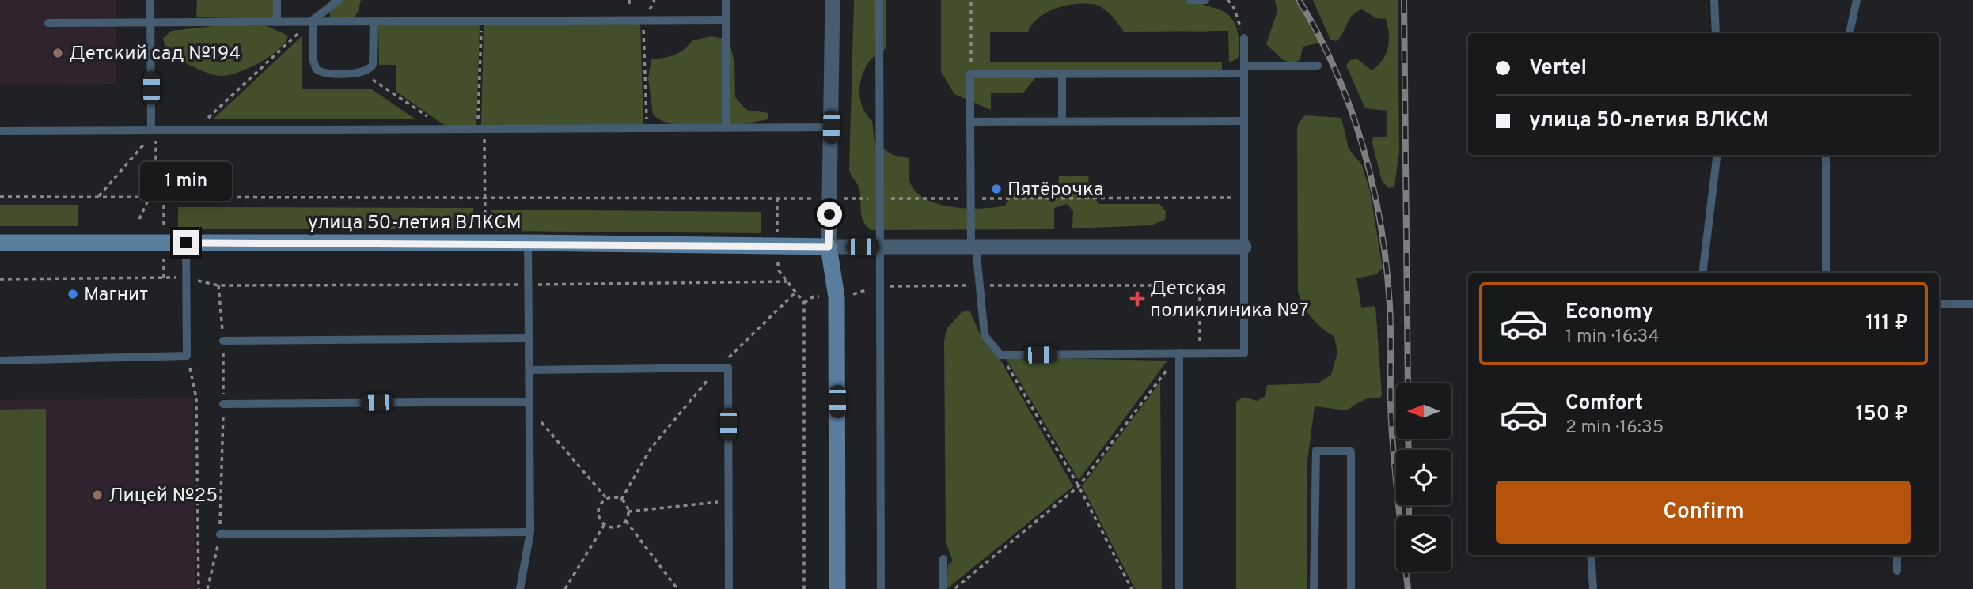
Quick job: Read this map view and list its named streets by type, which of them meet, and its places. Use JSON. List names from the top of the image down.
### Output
{
  "streets": {
    "main road": ["улица 50-летия ВЛКСМ"]
  },
  "places": {
    "other": [
      "Детский сад №194",
      "Пятёрочка",
      "Магнит",
      "Лицей №25"
    ],
    "health": ["Детская поликлиника №7"]
  },
  "north": "left",
  "page": {
    "banner": ["Vertel", "улица 50-летия ВЛКСМ"],
    "bubble": "1 min",
    "list": [
      {
        "name": "Economy",
        "note": "1 min · 16:34",
        "value": "111 ₽"
      },
      {
        "name": "Comfort",
        "note": "2 min · 16:35",
        "value": "150 ₽"
      }
    ],
    "buttons": "Confirm"
  }
}
